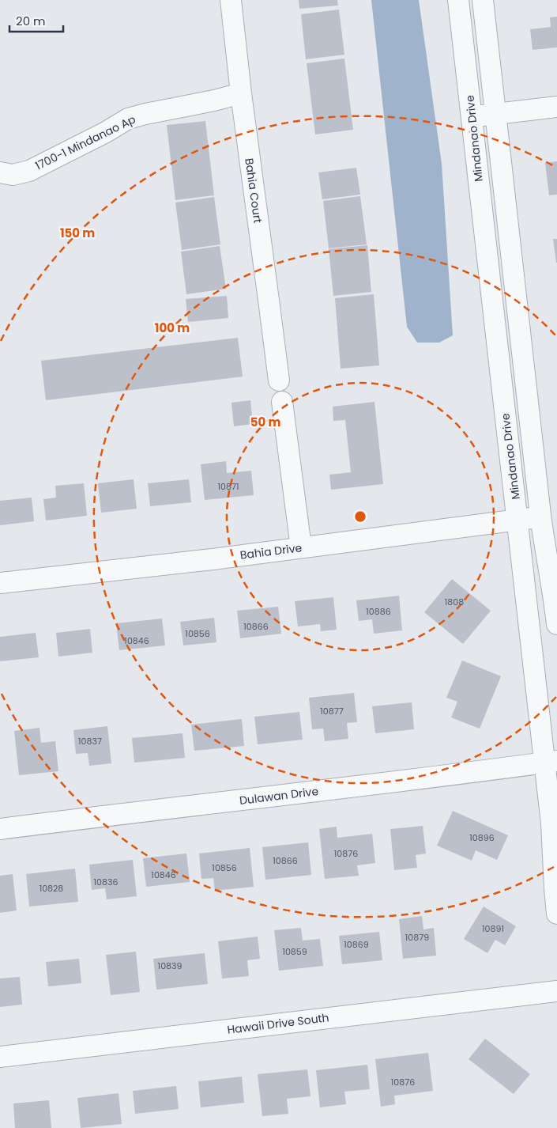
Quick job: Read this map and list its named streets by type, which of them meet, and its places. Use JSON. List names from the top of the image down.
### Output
{
  "streets": {
    "street": [
      "Mindanao Drive",
      "1700-1 Mindanao Ap",
      "Bahia Court",
      "Bahia Drive",
      "Dulawan Drive",
      "Hawaii Drive South"
    ]
  },
  "crossings": [
    ["Mindanao Drive", "Bahia Drive"],
    ["Mindanao Drive", "Dulawan Drive"],
    ["1700-1 Mindanao Ap", "Bahia Court"]
  ],
  "house_numbers": [
    "10871",
    "1808",
    "10886",
    "10866",
    "10856",
    "10846",
    "10877",
    "10837",
    "10896",
    "10876",
    "10866",
    "10856",
    "10846",
    "10836",
    "10828",
    "10891",
    "10879",
    "10869",
    "10859",
    "10839",
    "10876"
  ],
  "scale_bar": "20 m",
  "rings": ["150 m", "100 m", "50 m"]
}
